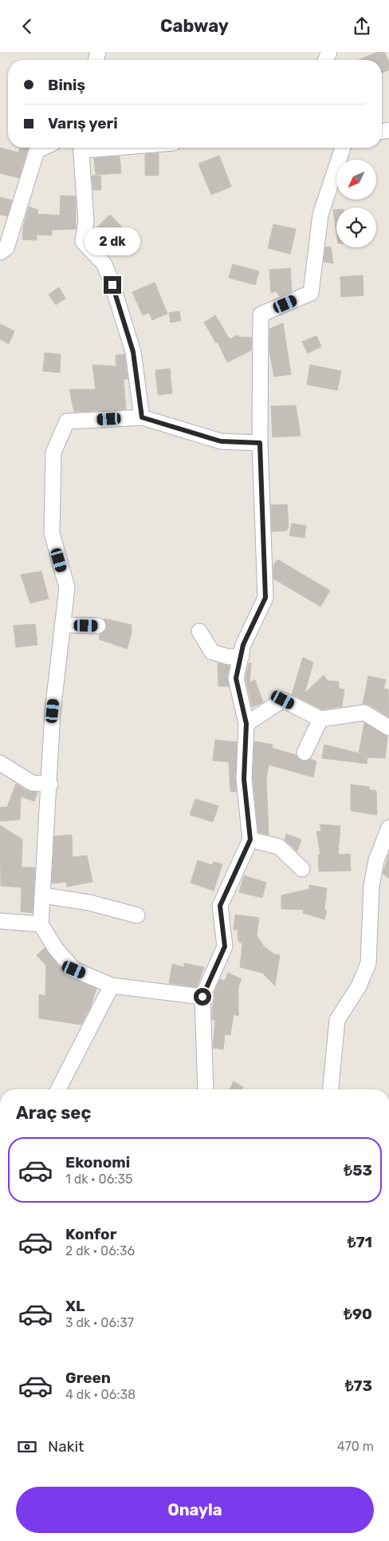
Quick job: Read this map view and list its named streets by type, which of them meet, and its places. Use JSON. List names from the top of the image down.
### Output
{
  "north": "bottom left",
  "page": {
    "header": "Cabway",
    "banner": ["Biniş", "Varış yeri"],
    "bubble": "2 dk",
    "heading": "Araç seç",
    "list": [
      {
        "name": "Ekonomi",
        "note": "1 dk · 06:35",
        "value": "₺53"
      },
      {
        "name": "Konfor",
        "note": "2 dk · 06:36",
        "value": "₺71"
      },
      {
        "name": "XL",
        "note": "3 dk · 06:37",
        "value": "₺90"
      },
      {
        "name": "Green",
        "note": "4 dk · 06:38",
        "value": "₺73"
      }
    ],
    "pay": ["Nakit", "470 m"],
    "buttons": "Onayla"
  }
}
